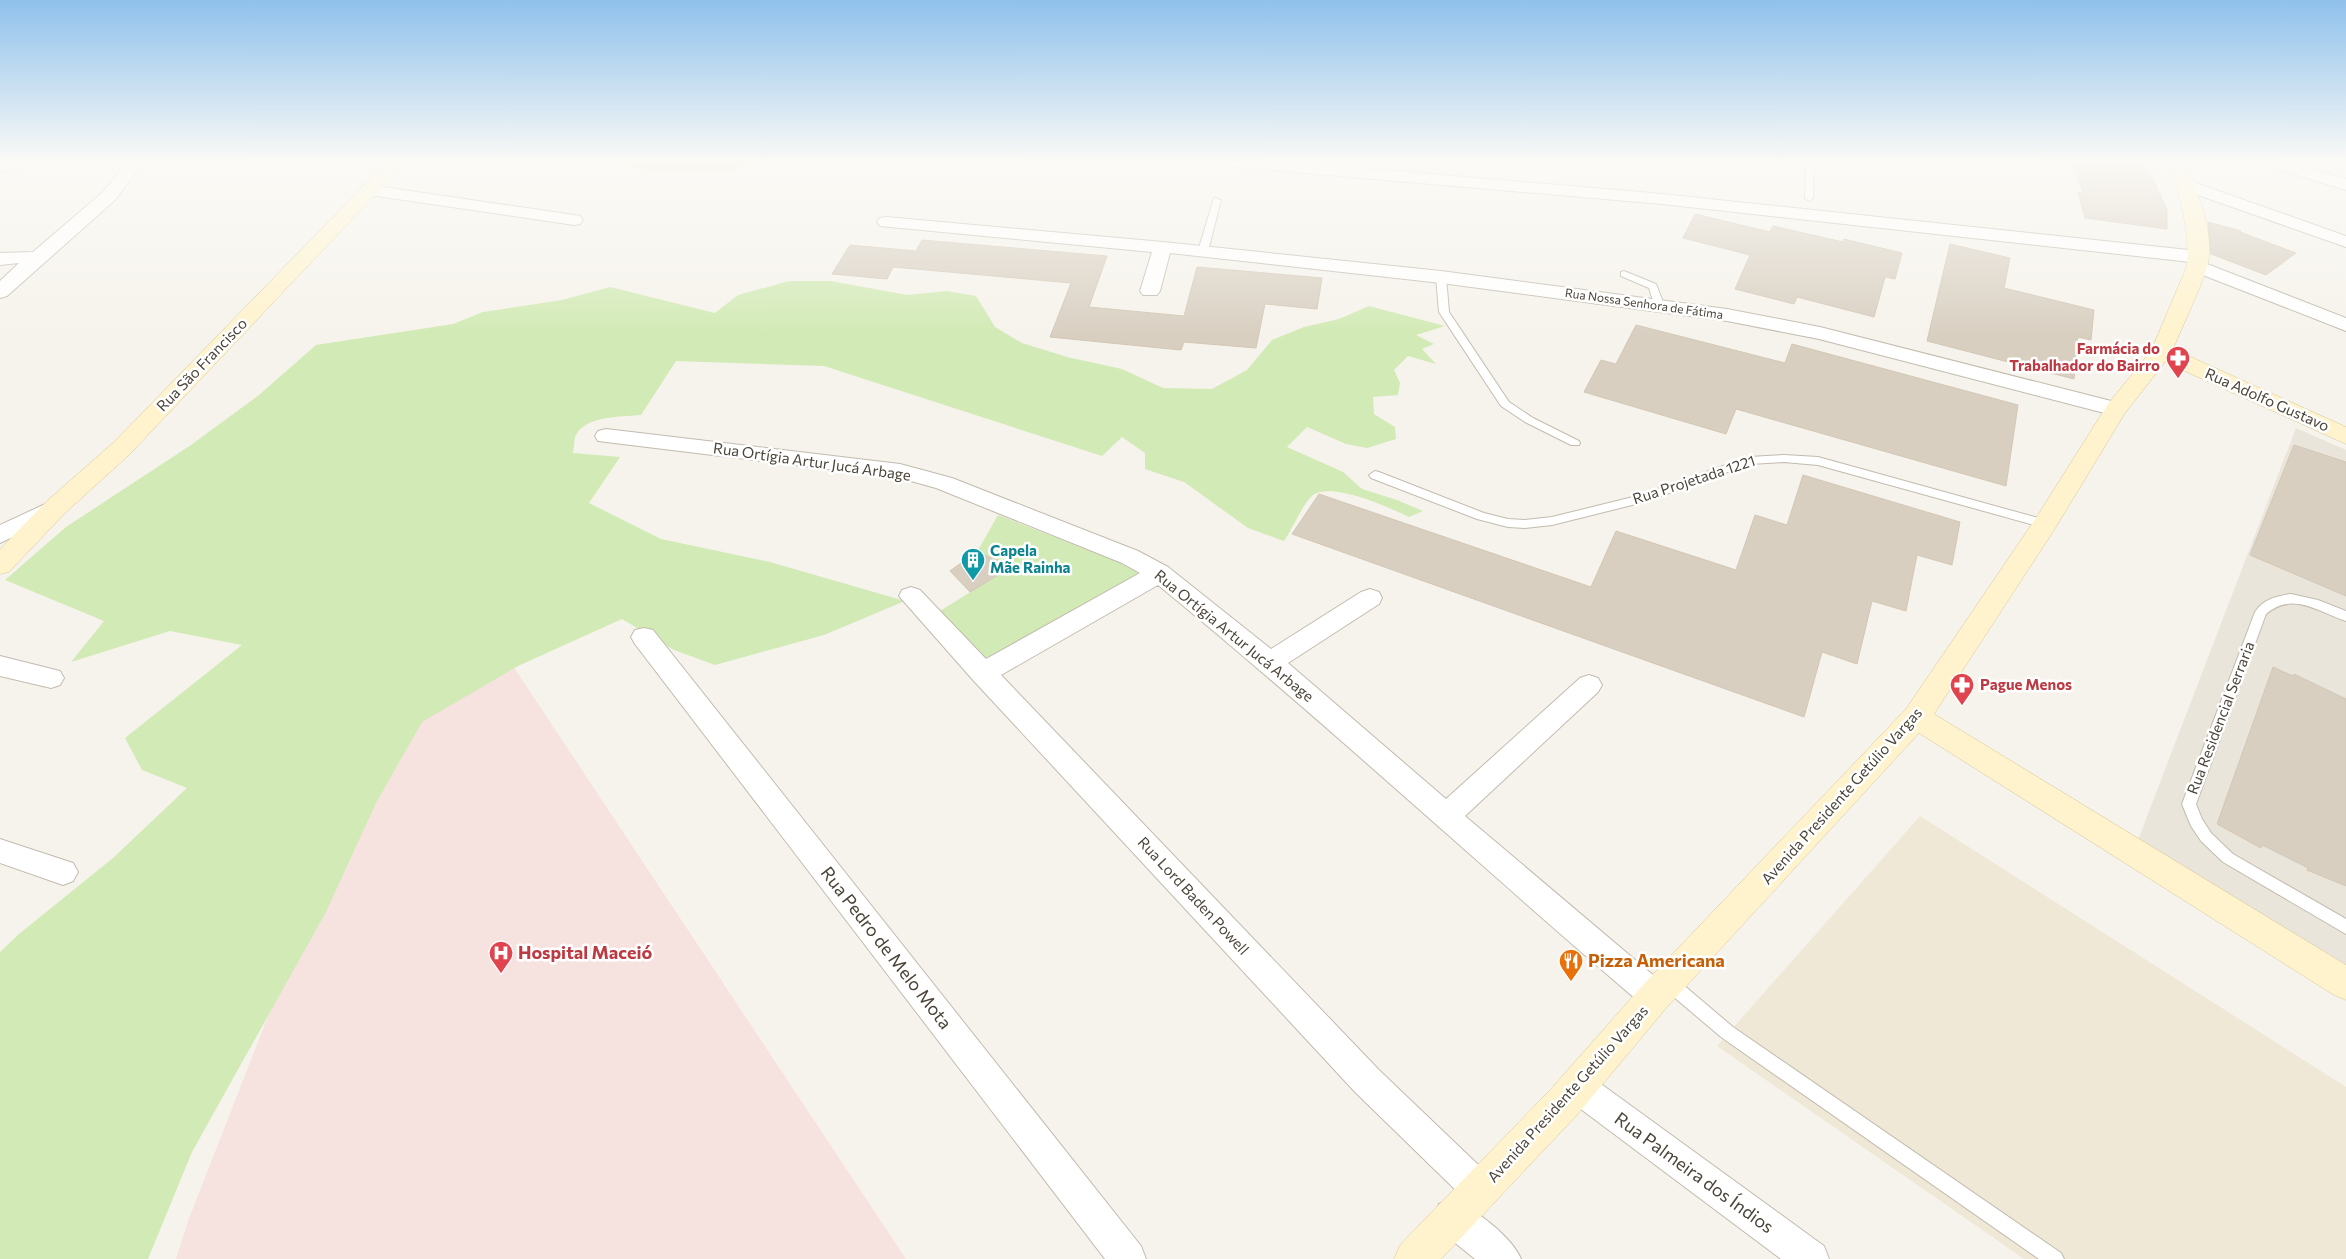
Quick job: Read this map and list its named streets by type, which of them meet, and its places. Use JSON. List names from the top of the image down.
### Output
{
  "streets": {
    "street": [
      "Rua Nossa Senhora de Fátima",
      "Rua São Francisco",
      "Rua Adolfo Gustavo",
      "Rua Ortígia Artur Jucá Arbage",
      "Avenida Presidente Getúlio Vargas",
      "Rua Lord Baden Powell",
      "Rua Pedro de Melo Mota",
      "Rua Palmeira dos Índios"
    ],
    "lane": ["Rua Projetada 1221", "Rua Residencial Serraria"]
  },
  "crossings": [
    ["Rua Nossa Senhora de Fátima", "Avenida Presidente Getúlio Vargas"],
    ["Rua Adolfo Gustavo", "Avenida Presidente Getúlio Vargas"],
    ["Rua Ortígia Artur Jucá Arbage", "Avenida Presidente Getúlio Vargas"],
    ["Rua Projetada 1221", "Avenida Presidente Getúlio Vargas"],
    ["Avenida Presidente Getúlio Vargas", "Rua Lord Baden Powell"],
    ["Avenida Presidente Getúlio Vargas", "Rua Palmeira dos Índios"]
  ],
  "places": {
    "pharmacy": ["Farmácia do Trabalhador do Bairro", "Pague Menos"],
    "building": ["Capela Mãe Rainha"],
    "hospital": ["Hospital Maceió"],
    "restaurant": ["Pizza Americana"]
  }
}
